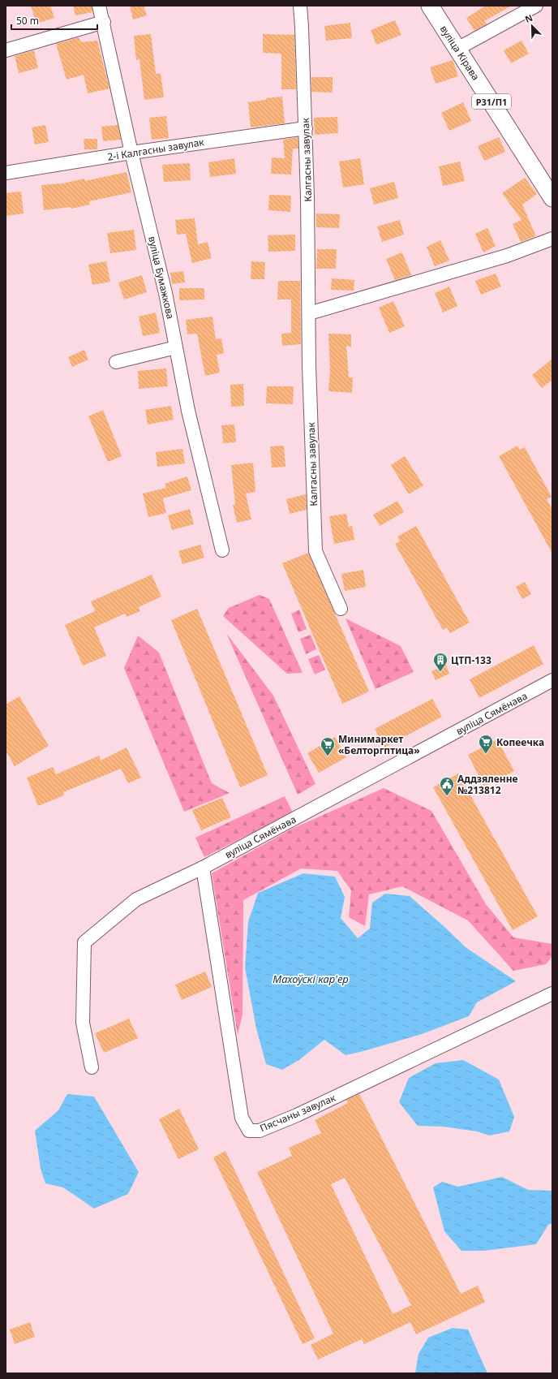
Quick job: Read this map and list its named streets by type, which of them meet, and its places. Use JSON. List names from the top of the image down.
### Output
{
  "streets": {
    "main road": ["вуліца Кірава", "Р31/П1"],
    "street": [
      "2-і Калгасны завулак",
      "Калгасны завулак",
      "вуліца Бумажкова",
      "вуліца Сямёнава",
      "Пясчаны завулак"
    ]
  },
  "crossings": [
    ["2-і Калгасны завулак", "Калгасны завулак"],
    ["2-і Калгасны завулак", "вуліца Бумажкова"],
    ["вуліца Сямёнава", "Пясчаны завулак"]
  ],
  "water": ["Махоўскі кар'ер"],
  "places": {
    "building": ["ЦТП-133"],
    "supermarket": ["Копеечка", "Минимаркет «Белторгптица»"],
    "public building": ["Аддзяленне №213812"]
  },
  "scale_bar": "50 m",
  "north": "top left"
}
